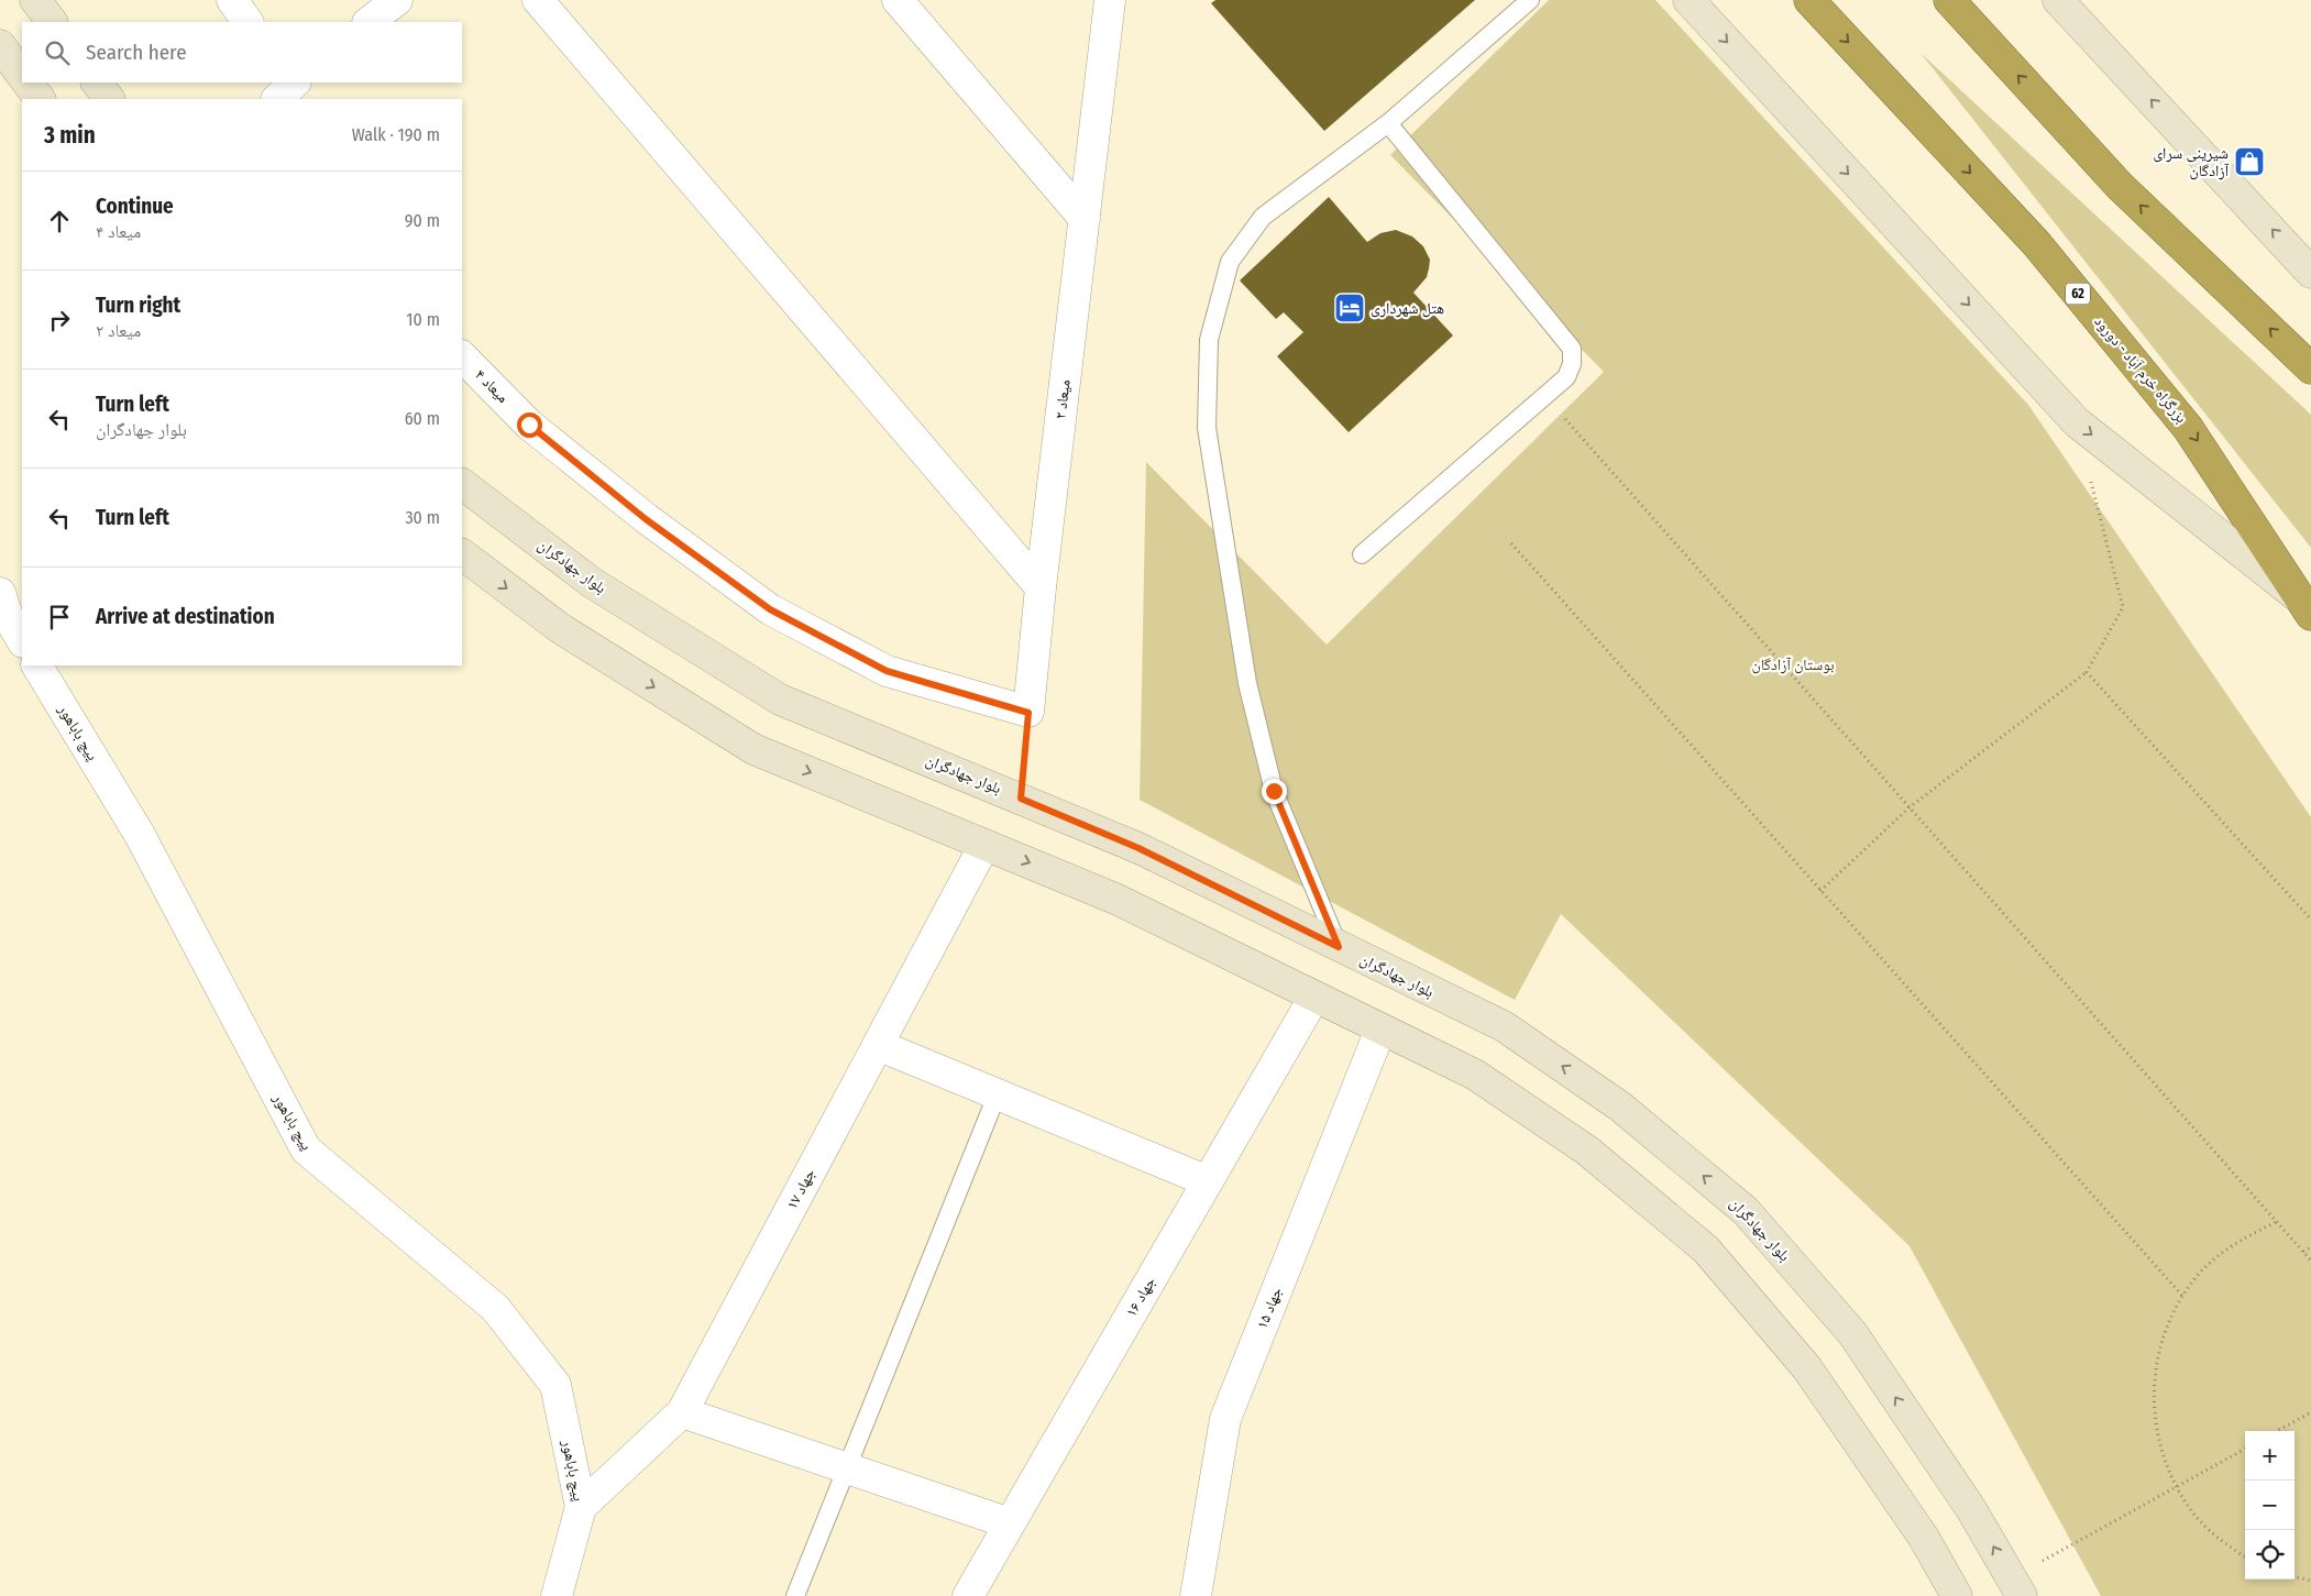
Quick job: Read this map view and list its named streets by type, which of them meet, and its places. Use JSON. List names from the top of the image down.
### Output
{
  "streets": {
    "highway": ["62", "بزرگراه خرم آباد - دورود"],
    "main road": ["بلوار جهادگران"],
    "street": [
      "میعاد ۴",
      "میعاد ۲",
      "پیچ باباهور",
      "جهاد ۱۷",
      "جهاد ۱۶",
      "جهاد ۱۵"
    ]
  },
  "crossings": [
    ["میعاد ۴", "میعاد ۲"],
    ["پیچ باباهور", "جهاد ۱۷"]
  ],
  "parks": ["بوستان آزادگان"],
  "places": {
    "shop": ["شیرینی سرای آزادگان"],
    "hotel": ["هتل شهرداری"]
  },
  "page": {
    "search": "Search here",
    "heading": ["3 min", "Walk · 190 m"],
    "list": [
      ["Continue", "میعاد ۴", "90 m"],
      ["Turn right", "میعاد ۲", "10 m"],
      ["Turn left", "بلوار جهادگران", "60 m"],
      ["Turn left", "30 m"],
      "Arrive at destination"
    ],
    "map_buttons": ["+", "−"]
  }
}
